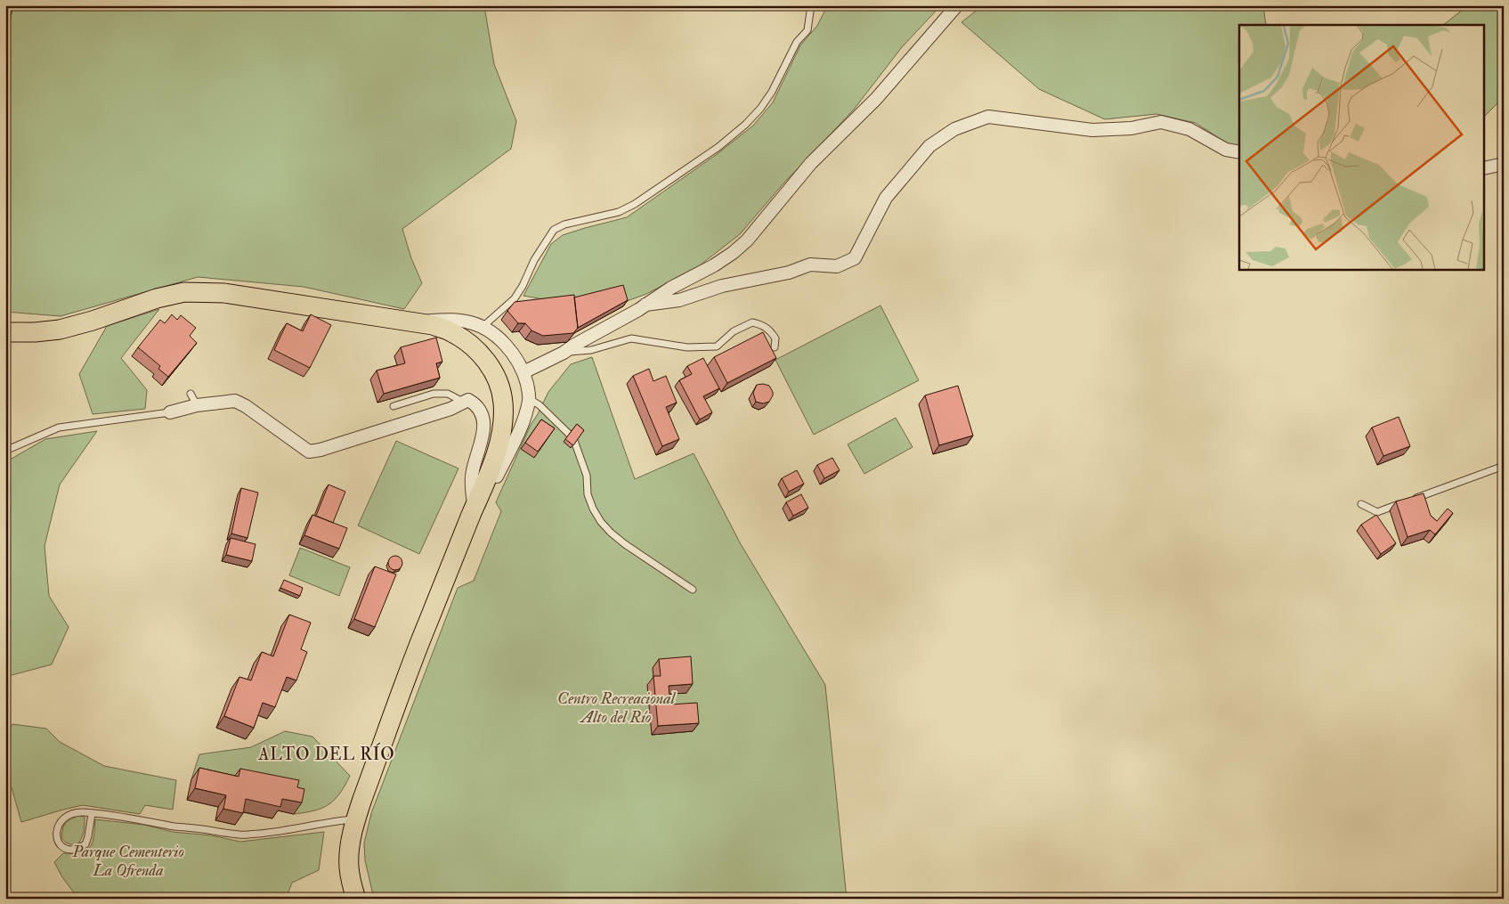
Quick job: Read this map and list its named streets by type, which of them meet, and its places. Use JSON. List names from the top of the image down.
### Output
{
  "districts": ["ALTO DEL RÍO"],
  "parks": ["Centro Recreacional Alto del Río", "Parque Cementerio La Ofrenda"]
}
